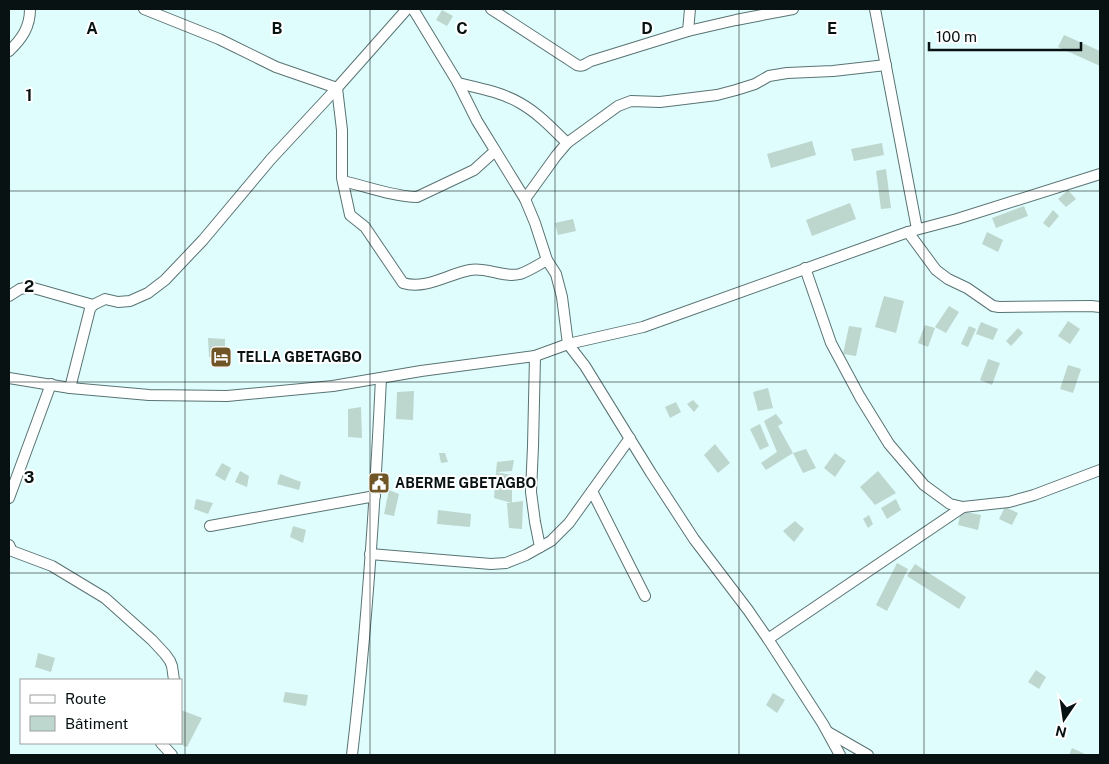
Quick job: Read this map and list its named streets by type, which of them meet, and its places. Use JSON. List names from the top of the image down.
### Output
{
  "places": {
    "hotel": ["TELLA GBETAGBO"],
    "public building": ["ABERME GBETAGBO"]
  },
  "legend": ["Route", "Bâtiment"],
  "scale_bar": "100 m",
  "north": "bottom",
  "grid": {
    "columns": [
      "A",
      "B",
      "C",
      "D",
      "E"
    ],
    "rows": ["1", "2", "3"]
  }
}
